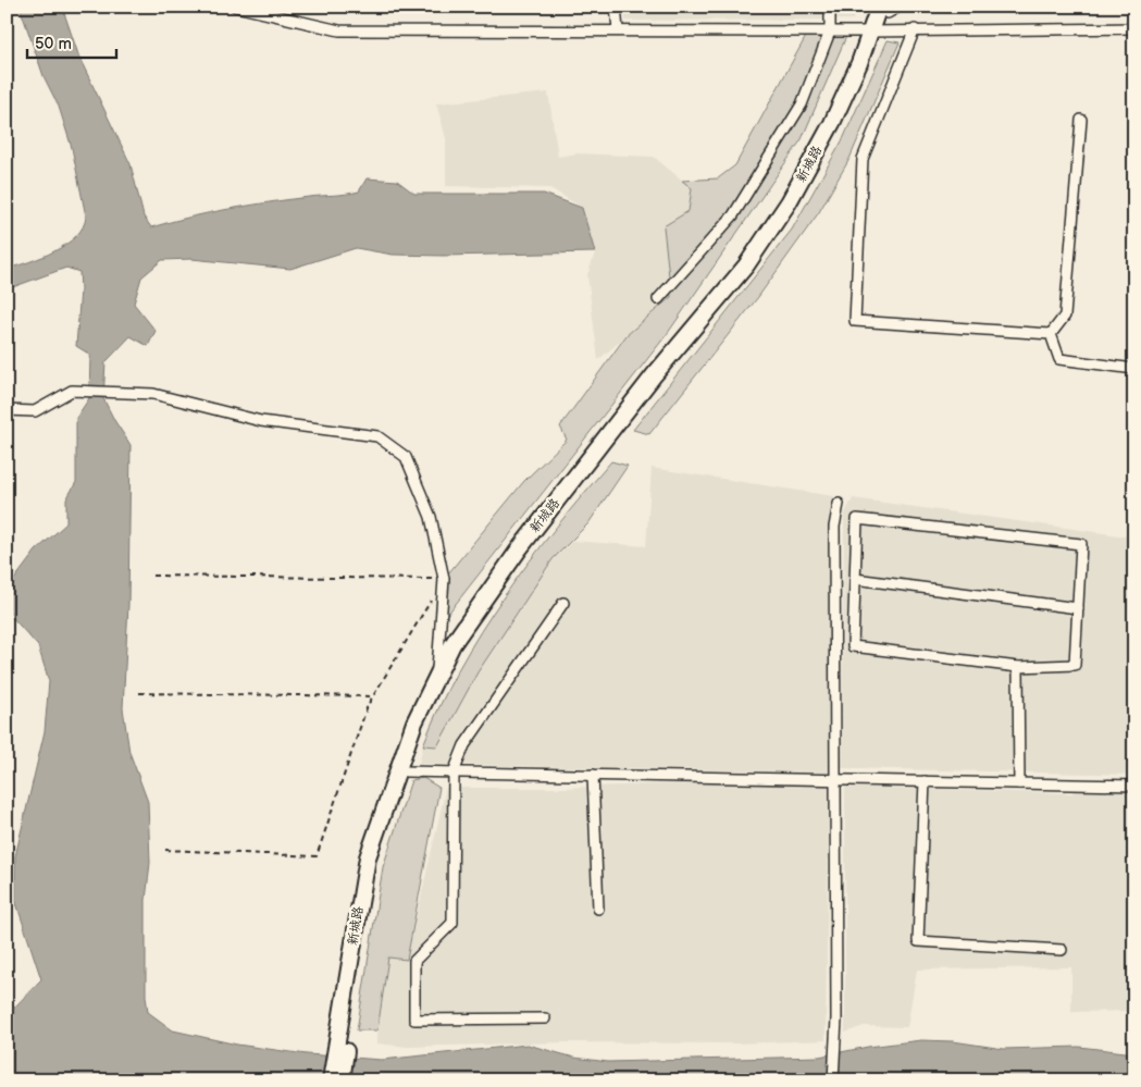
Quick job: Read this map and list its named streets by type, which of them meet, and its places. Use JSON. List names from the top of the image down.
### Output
{
  "streets": {
    "main road": ["新城路"]
  },
  "scale_bar": "50 m"
}
